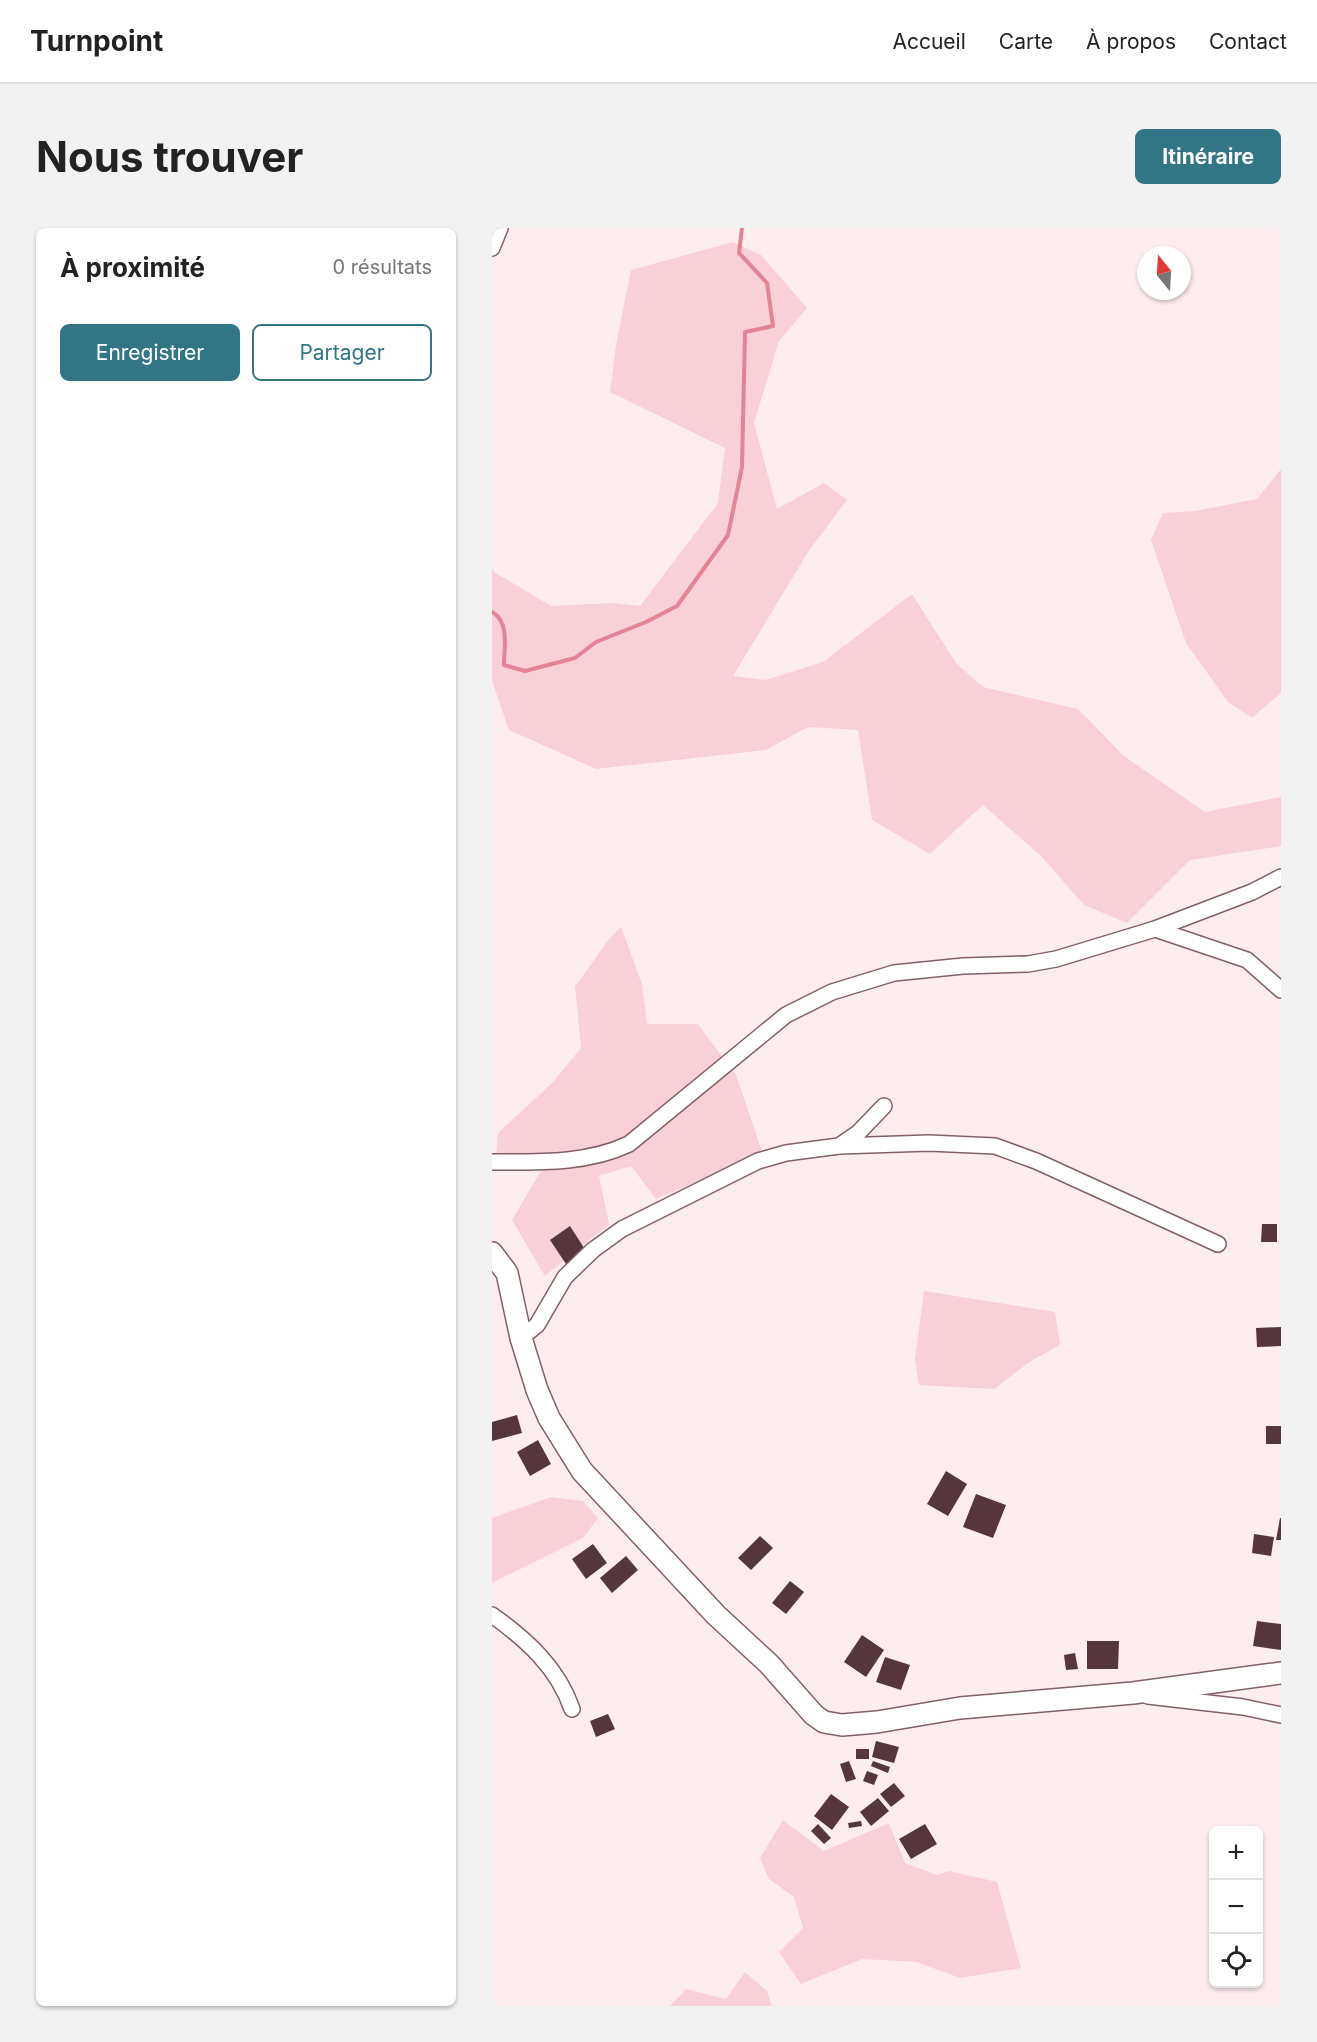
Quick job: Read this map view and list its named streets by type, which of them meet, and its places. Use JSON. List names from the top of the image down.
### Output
{
  "north": "top",
  "page": {
    "header": "Turnpoint",
    "nav": [
      "Accueil",
      "Carte",
      "À propos",
      "Contact"
    ],
    "buttons": [
      "Itinéraire",
      ["Enregistrer", "Partager"]
    ],
    "title": "Nous trouver",
    "heading": ["À proximité", "0 résultats"],
    "map_buttons": ["+", "−"]
  }
}
